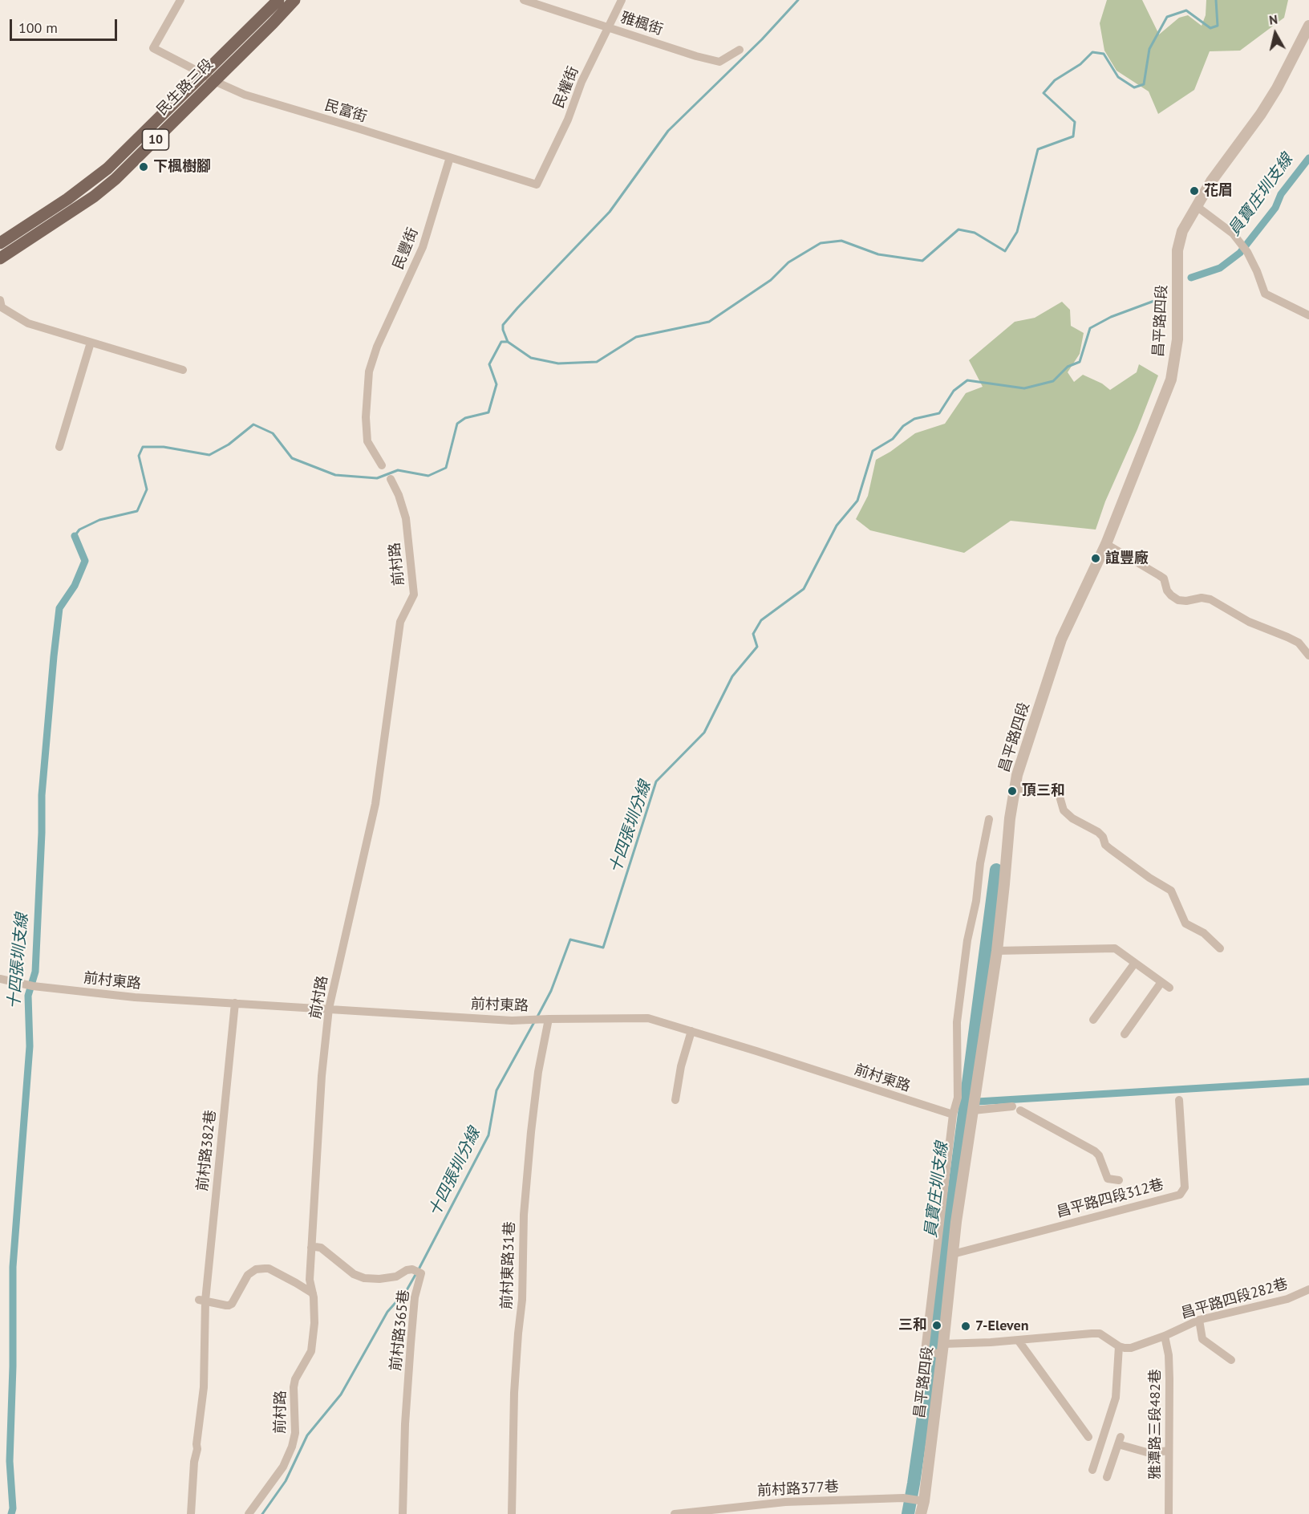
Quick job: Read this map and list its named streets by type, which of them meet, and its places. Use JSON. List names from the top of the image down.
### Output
{
  "streets": {
    "main road": ["民生路三段", "10"],
    "street": [
      "雅楓街",
      "民權街",
      "民富街",
      "民豐街",
      "昌平路四段",
      "前村路",
      "前村東路",
      "前村路382巷",
      "昌平路四段312巷",
      "前村東路31巷",
      "昌平路四段282巷",
      "前村路365巷",
      "雅潭路三段482巷",
      "前村路377巷"
    ]
  },
  "crossings": [
    ["雅楓街", "民權街"],
    ["民生路三段", "民富街"],
    ["民權街", "民富街"],
    ["民富街", "民豐街"],
    ["昌平路四段", "昌平路四段312巷"],
    ["昌平路四段", "前村路377巷"],
    ["前村路", "前村東路"],
    ["前村路", "前村路365巷"],
    ["前村東路", "前村路382巷"],
    ["前村東路", "前村東路31巷"],
    ["昌平路四段282巷", "雅潭路三段482巷"]
  ],
  "water": ["員寶庄圳支線", "十四張圳分線", "十四張圳支線"],
  "places": [
    "下楓樹腳",
    "花眉",
    "誼豐廠",
    "頂三和",
    "三和",
    "7-Eleven"
  ],
  "scale_bar": "100 m",
  "north": "top"
}
